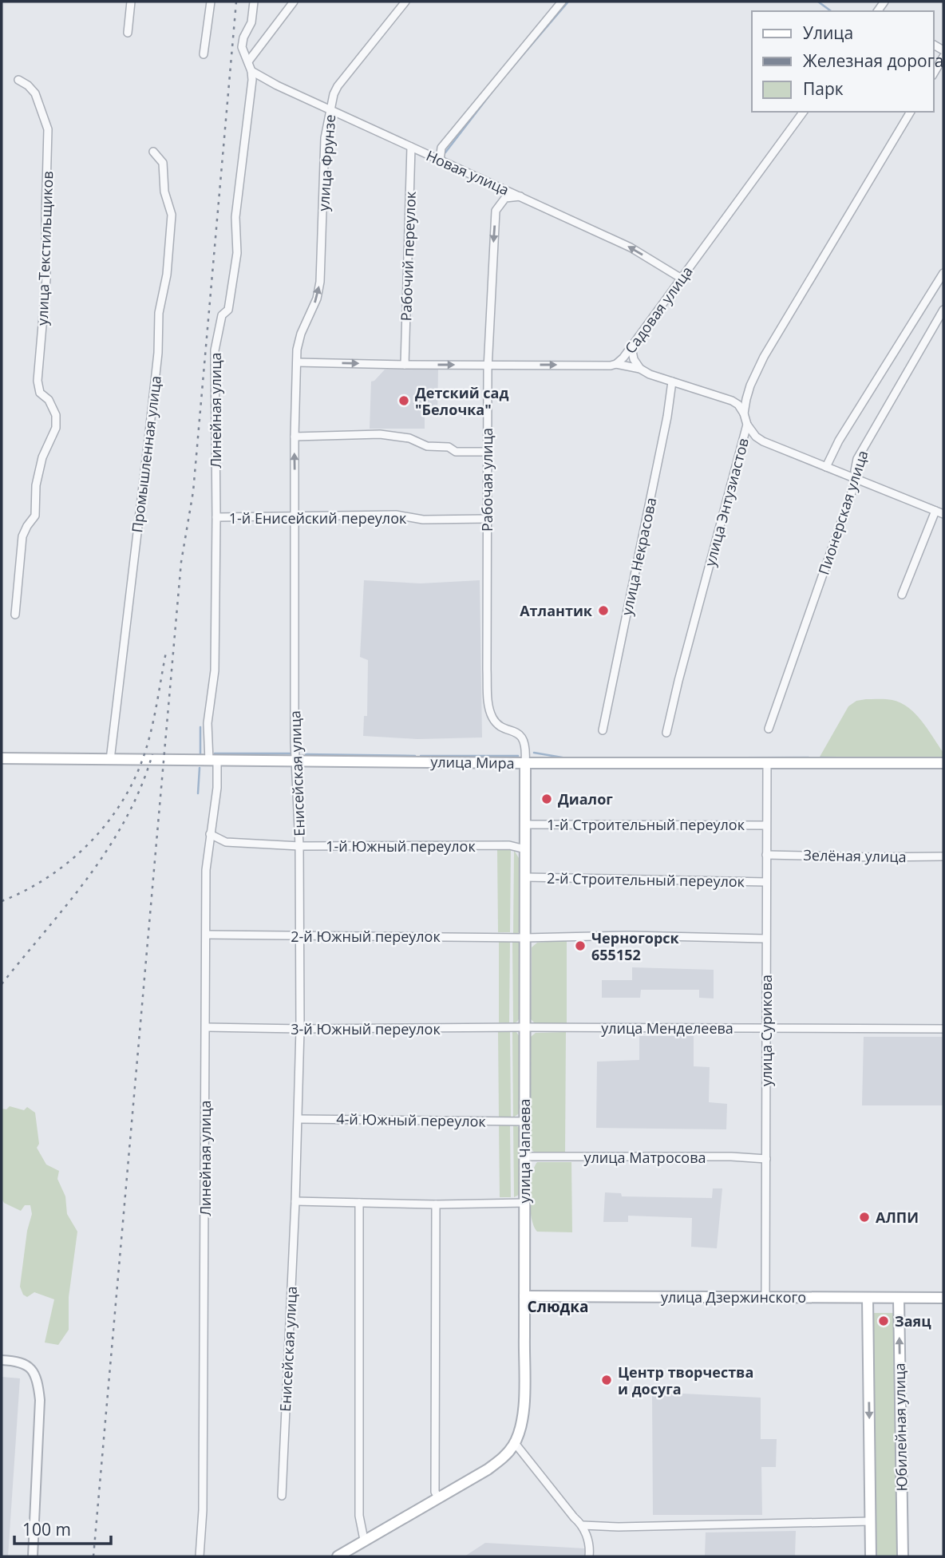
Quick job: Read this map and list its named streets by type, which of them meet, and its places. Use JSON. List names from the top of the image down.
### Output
{
  "streets": {
    "main road": [
      "улица Мира",
      "улица Чапаева",
      "улица Дзержинского",
      "Юбилейная улица"
    ],
    "street": [
      "улица Фрунзе",
      "Новая улица",
      "улица Текстильщиков",
      "Рабочий переулок",
      "Садовая улица",
      "Линейная улица",
      "Промышленная улица",
      "Рабочая улица",
      "улица Энтузиастов",
      "Пионерская улица",
      "1-й Енисейский переулок",
      "улица Некрасова",
      "Енисейская улица",
      "1-й Строительный переулок",
      "1-й Южный переулок",
      "Зелёная улица",
      "2-й Строительный переулок",
      "2-й Южный переулок",
      "улица Менделеева",
      "3-й Южный переулок",
      "улица Сурикова",
      "4-й Южный переулок",
      "улица Матросова"
    ]
  },
  "crossings": [
    ["улица Фрунзе", "Новая улица"],
    ["улица Фрунзе", "Енисейская улица"],
    ["Новая улица", "Рабочий переулок"],
    ["Новая улица", "Садовая улица"],
    ["Новая улица", "Линейная улица"],
    ["Новая улица", "Рабочая улица"],
    ["Рабочий переулок", "Садовая улица"],
    ["Садовая улица", "Рабочая улица"],
    ["Садовая улица", "Енисейская улица"],
    ["Линейная улица", "1-й Енисейский переулок"],
    ["Линейная улица", "улица Мира"],
    ["Линейная улица", "1-й Южный переулок"],
    ["Линейная улица", "2-й Южный переулок"],
    ["Линейная улица", "3-й Южный переулок"],
    ["Промышленная улица", "улица Мира"],
    ["Рабочая улица", "1-й Енисейский переулок"],
    ["1-й Енисейский переулок", "Енисейская улица"],
    ["улица Мира", "Енисейская улица"],
    ["улица Мира", "улица Сурикова"],
    ["улица Мира", "улица Чапаева"],
    ["Енисейская улица", "1-й Южный переулок"],
    ["Енисейская улица", "2-й Южный переулок"],
    ["Енисейская улица", "3-й Южный переулок"],
    ["Енисейская улица", "4-й Южный переулок"],
    ["1-й Строительный переулок", "улица Сурикова"],
    ["1-й Строительный переулок", "улица Чапаева"],
    ["1-й Южный переулок", "улица Чапаева"],
    ["Зелёная улица", "улица Сурикова"],
    ["2-й Строительный переулок", "улица Сурикова"],
    ["2-й Строительный переулок", "улица Чапаева"],
    ["2-й Южный переулок", "улица Сурикова"],
    ["2-й Южный переулок", "улица Чапаева"],
    ["улица Менделеева", "3-й Южный переулок"],
    ["улица Менделеева", "улица Сурикова"],
    ["улица Менделеева", "улица Чапаева"],
    ["3-й Южный переулок", "улица Чапаева"],
    ["улица Сурикова", "улица Матросова"],
    ["улица Сурикова", "улица Дзержинского"],
    ["4-й Южный переулок", "улица Чапаева"],
    ["улица Чапаева", "улица Матросова"],
    ["улица Чапаева", "улица Дзержинского"],
    ["улица Дзержинского", "Юбилейная улица"]
  ],
  "one_way": ["улица Фрунзе", "Новая улица", "Садовая улица"],
  "districts": ["Слюдка"],
  "places": [
    "Детский сад \"Белочка\"",
    "Атлантик",
    "Диалог",
    "Черногорск 655152",
    "АЛПИ",
    "Заяц",
    "Центр творчества и досуга"
  ],
  "legend": ["Улица", "Железная дорога", "Парк"],
  "scale_bar": "100 m"
}
